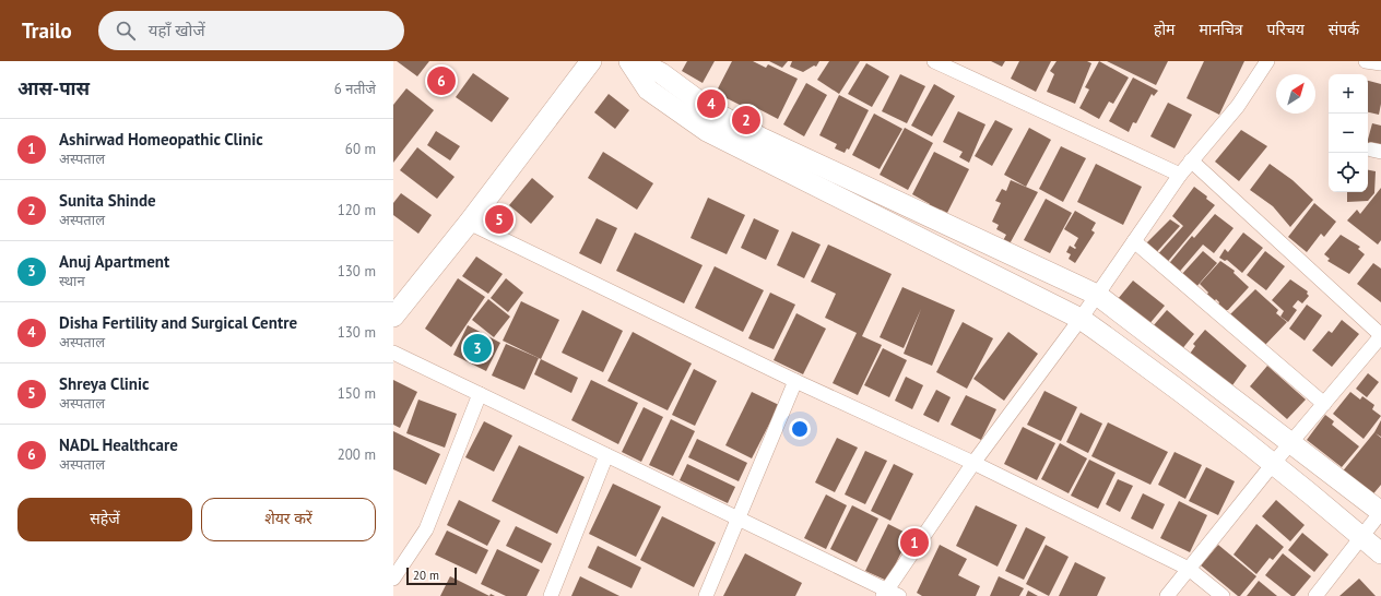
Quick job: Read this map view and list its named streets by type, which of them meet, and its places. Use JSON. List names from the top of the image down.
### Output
{
  "scale_bar": "20 m",
  "north": "top right",
  "page": {
    "header": "Trailo",
    "search": "यहाँ खोजें",
    "nav": [
      "होम",
      "मानचित्र",
      "परिचय",
      "संपर्क"
    ],
    "heading": ["आस-पास", "6 नतीजे"],
    "pins": [
      "6",
      "4",
      "2",
      "5",
      "3",
      "1"
    ],
    "map_buttons": ["+", "−"],
    "list": [
      {
        "mark": "1",
        "name": "Ashirwad Homeopathic Clinic",
        "note": "अस्पताल",
        "value": "60 m"
      },
      {
        "mark": "2",
        "name": "Sunita Shinde",
        "note": "अस्पताल",
        "value": "120 m"
      },
      {
        "mark": "3",
        "name": "Anuj Apartment",
        "note": "स्थान",
        "value": "130 m"
      },
      {
        "mark": "4",
        "name": "Disha Fertility and Surgical Centre",
        "note": "अस्पताल",
        "value": "130 m"
      },
      {
        "mark": "5",
        "name": "Shreya Clinic",
        "note": "अस्पताल",
        "value": "150 m"
      },
      {
        "mark": "6",
        "name": "NADL Healthcare",
        "note": "अस्पताल",
        "value": "200 m"
      }
    ],
    "buttons": ["सहेजें", "शेयर करें"],
    "scale": "20 m"
  }
}
